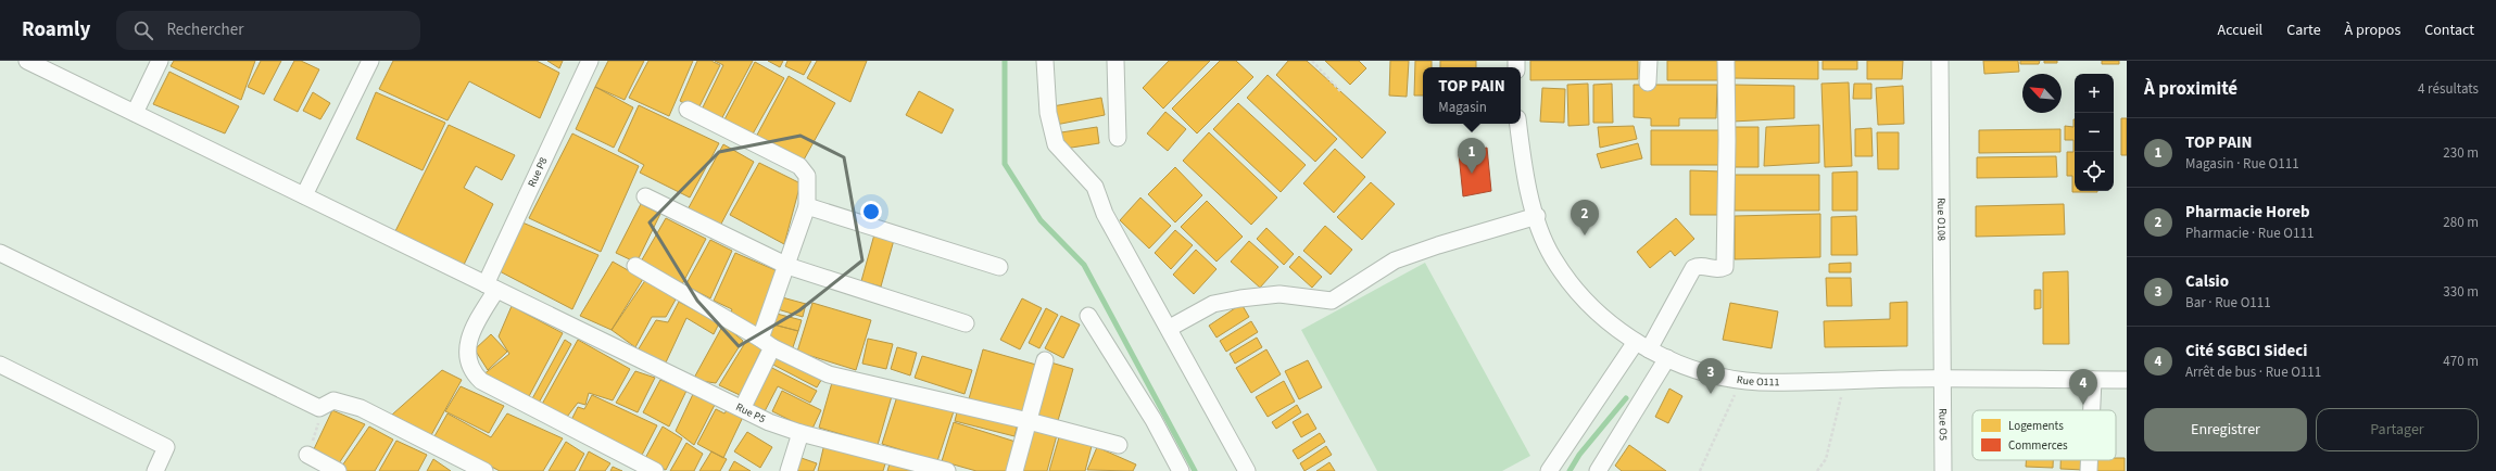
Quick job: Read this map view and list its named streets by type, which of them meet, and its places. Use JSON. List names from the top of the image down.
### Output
{
  "streets": {
    "street": [
      "Rue P8",
      "Rue O108",
      "Rue O111",
      "Rue P5",
      "Rue O5"
    ]
  },
  "crossings": [
    ["Rue P8", "Rue P5"],
    ["Rue O108", "Rue O111"],
    ["Rue O108", "Rue O5"],
    ["Rue O111", "Rue O5"]
  ],
  "legend": ["Logements", "Commerces"],
  "north": "top left",
  "page": {
    "header": "Roamly",
    "search": "Rechercher",
    "nav": [
      "Accueil",
      "Carte",
      "À propos",
      "Contact"
    ],
    "heading": ["À proximité", "4 résultats"],
    "popup": ["TOP PAIN", "Magasin"],
    "map_buttons": ["+", "−"],
    "list": [
      {
        "mark": "1",
        "name": "TOP PAIN",
        "note": "Magasin · Rue O111",
        "value": "230 m"
      },
      {
        "mark": "2",
        "name": "Pharmacie Horeb",
        "note": "Pharmacie · Rue O111",
        "value": "280 m"
      },
      {
        "mark": "3",
        "name": "Calsio",
        "note": "Bar · Rue O111",
        "value": "330 m"
      },
      {
        "mark": "4",
        "name": "Cité SGBCI Sideci",
        "note": "Arrêt de bus · Rue O111",
        "value": "470 m"
      }
    ],
    "pins": [
      "1",
      "2",
      "3",
      "4"
    ],
    "buttons": ["Enregistrer", "Partager"]
  }
}
